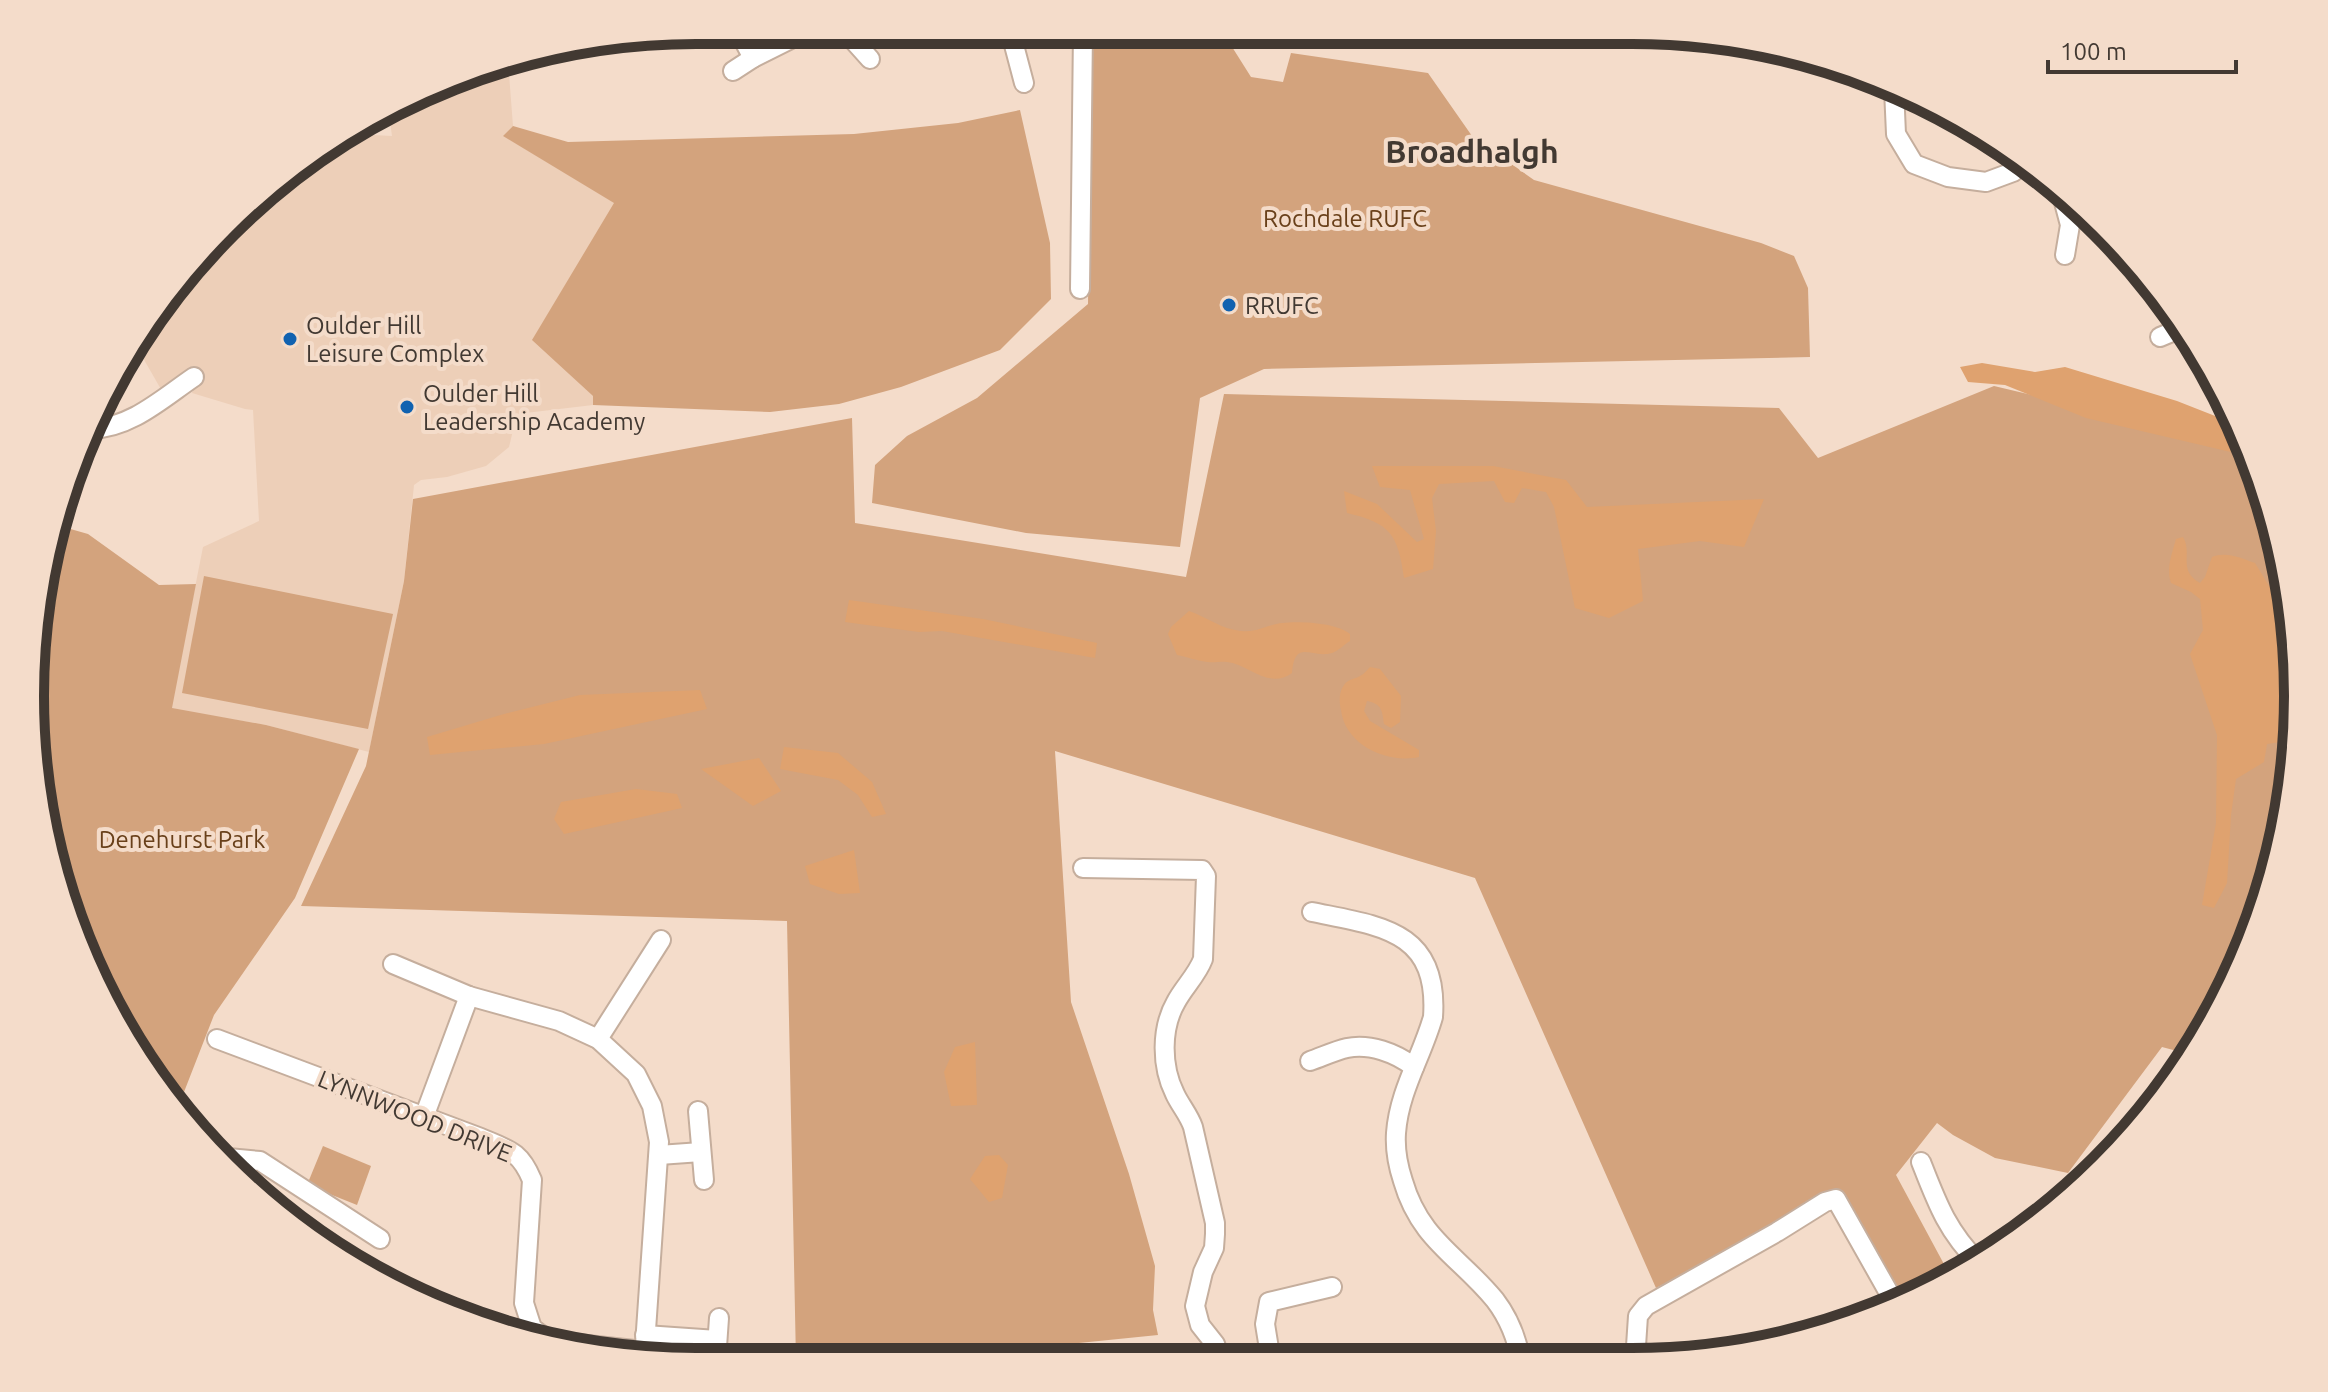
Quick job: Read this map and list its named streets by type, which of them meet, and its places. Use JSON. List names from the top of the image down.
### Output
{
  "streets": {
    "street": ["LYNNWOOD DRIVE"]
  },
  "districts": ["Broadhalgh"],
  "parks": ["Rochdale RUFC", "Denehurst Park"],
  "places": ["RRUFC", "Oulder Hill Leisure Complex", "Oulder Hill Leadership Academy"],
  "scale_bar": "100 m"
}
